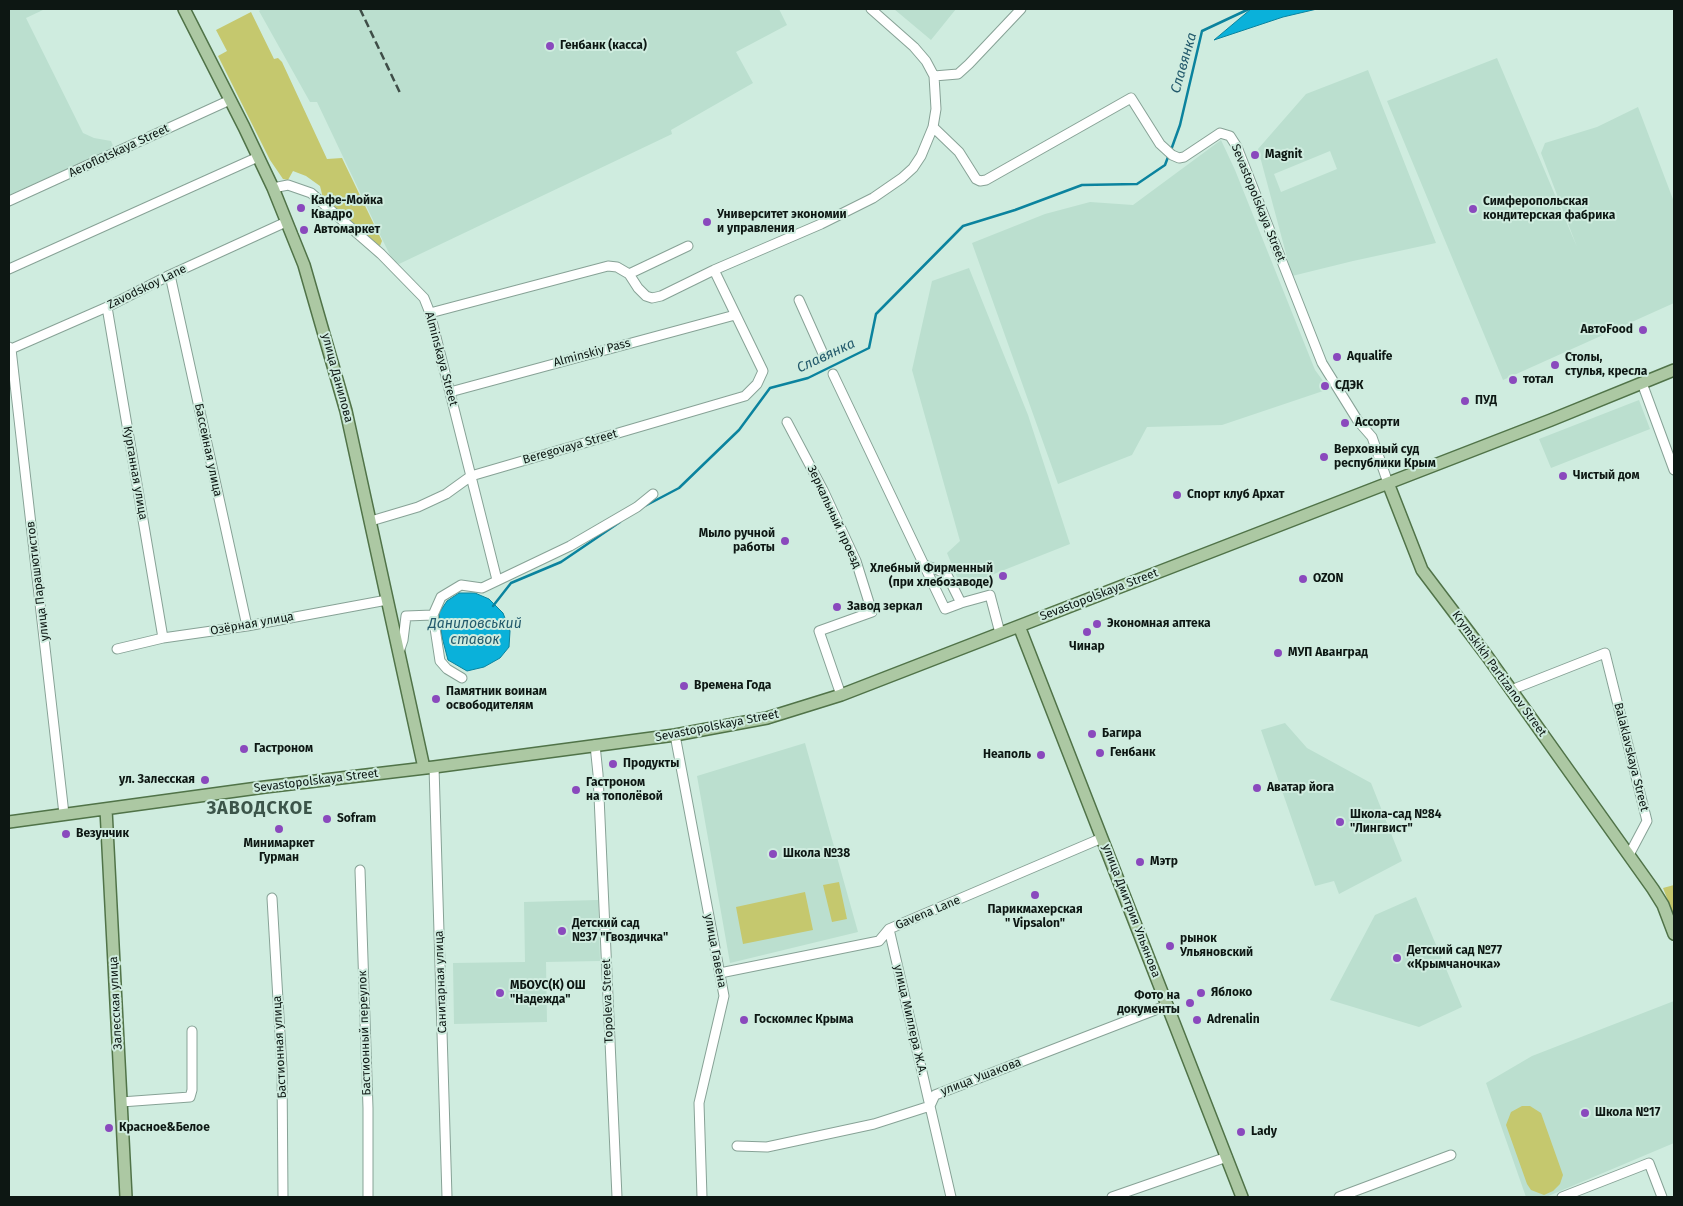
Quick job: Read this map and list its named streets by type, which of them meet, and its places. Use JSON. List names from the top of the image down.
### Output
{
  "streets": {
    "main road": [
      "Sevastopolskaya Street",
      "улица Данилова",
      "Krymskikh Partizanov Street",
      "улица Дмитрия Ульянова",
      "Залесская улица"
    ],
    "street": [
      "Aeroflotskaya Street",
      "Zavodskoy Lane",
      "Alminskiy Pass",
      "Alminskaya Street",
      "Beregovaya Street",
      "Бассейная улица",
      "Курганная улица",
      "Зеркальный проезд",
      "улица Парашютистов",
      "Озёрная улица",
      "Balaklavskaya Street",
      "Gavena Lane",
      "улица Гавена",
      "Санитарная улица",
      "Topoleva Street",
      "улица Миллера Ж.А.",
      "Бастионный переулок",
      "Бастионная улица",
      "улица Ушакова"
    ]
  },
  "crossings": [
    ["Aeroflotskaya Street", "улица Данилова"],
    ["Sevastopolskaya Street", "улица Данилова"],
    ["Sevastopolskaya Street", "Зеркальный проезд"],
    ["Sevastopolskaya Street", "улица Парашютистов"],
    ["Sevastopolskaya Street", "Krymskikh Partizanov Street"],
    ["Sevastopolskaya Street", "улица Дмитрия Ульянова"],
    ["Sevastopolskaya Street", "улица Гавена"],
    ["Sevastopolskaya Street", "Санитарная улица"],
    ["Sevastopolskaya Street", "Topoleva Street"],
    ["Sevastopolskaya Street", "Залесская улица"],
    ["Zavodskoy Lane", "улица Данилова"],
    ["Zavodskoy Lane", "Бассейная улица"],
    ["Zavodskoy Lane", "Курганная улица"],
    ["Zavodskoy Lane", "улица Парашютистов"],
    ["Alminskiy Pass", "Alminskaya Street"],
    ["Alminskiy Pass", "Beregovaya Street"],
    ["Alminskaya Street", "улица Данилова"],
    ["Alminskaya Street", "Beregovaya Street"],
    ["улица Данилова", "Beregovaya Street"],
    ["улица Данилова", "Озёрная улица"],
    ["улица Данилова", "Санитарная улица"],
    ["Бассейная улица", "Озёрная улица"],
    ["Курганная улица", "Озёрная улица"],
    ["Krymskikh Partizanov Street", "Balaklavskaya Street"],
    ["улица Дмитрия Ульянова", "Gavena Lane"],
    ["улица Дмитрия Ульянова", "улица Ушакова"],
    ["Gavena Lane", "улица Гавена"],
    ["Gavena Lane", "улица Миллера Ж.А."],
    ["улица Миллера Ж.А.", "улица Ушакова"]
  ],
  "districts": ["ЗАВОДСКОЕ"],
  "water": ["Славянка", "Даниловський ставок"],
  "places": [
    "Генбанк (касса)",
    "Magnit",
    "Кафе-Мойка Квадро",
    "Симферопольская кондитерская фабрика",
    "Университет экономии и управления",
    "Автомаркет",
    "АвтоFood",
    "Aqualife",
    "Столы, стулья, кресла",
    "тотал",
    "СДЭК",
    "ПУД",
    "Ассорти",
    "Верховный суд республики Крым",
    "Чистый дом",
    "Спорт клуб Архат",
    "Мыло ручной работы",
    "Хлебный Фирменный (при хлебозаводе)",
    "OZON",
    "Завод зеркал",
    "Экономная аптека",
    "Чинар",
    "МУП Аванград",
    "Времена Года",
    "Памятник воинам освободителям",
    "Багира",
    "Гастроном",
    "Генбанк",
    "Неаполь",
    "Продукты",
    "ул. Залесская",
    "Аватар йога",
    "Гастроном на тополёвой",
    "Sofram",
    "Школа-сад №84 \"Лингвист\"",
    "Минимаркет Гурман",
    "Везунчик",
    "Школа №38",
    "Мэтр",
    "Парикмахерская \" Vipsalon\"",
    "Детский сад №37 \"Гвоздичка\"",
    "рынок Ульяновский",
    "Детский сад №77 «Крымчаночка»",
    "МБОУС(К) ОШ \"Надежда\"",
    "Яблоко",
    "Фото на документы",
    "Госкомлес Крыма",
    "Adrenalin",
    "Школа №17",
    "Красное&Белое",
    "Lady"
  ]
}
